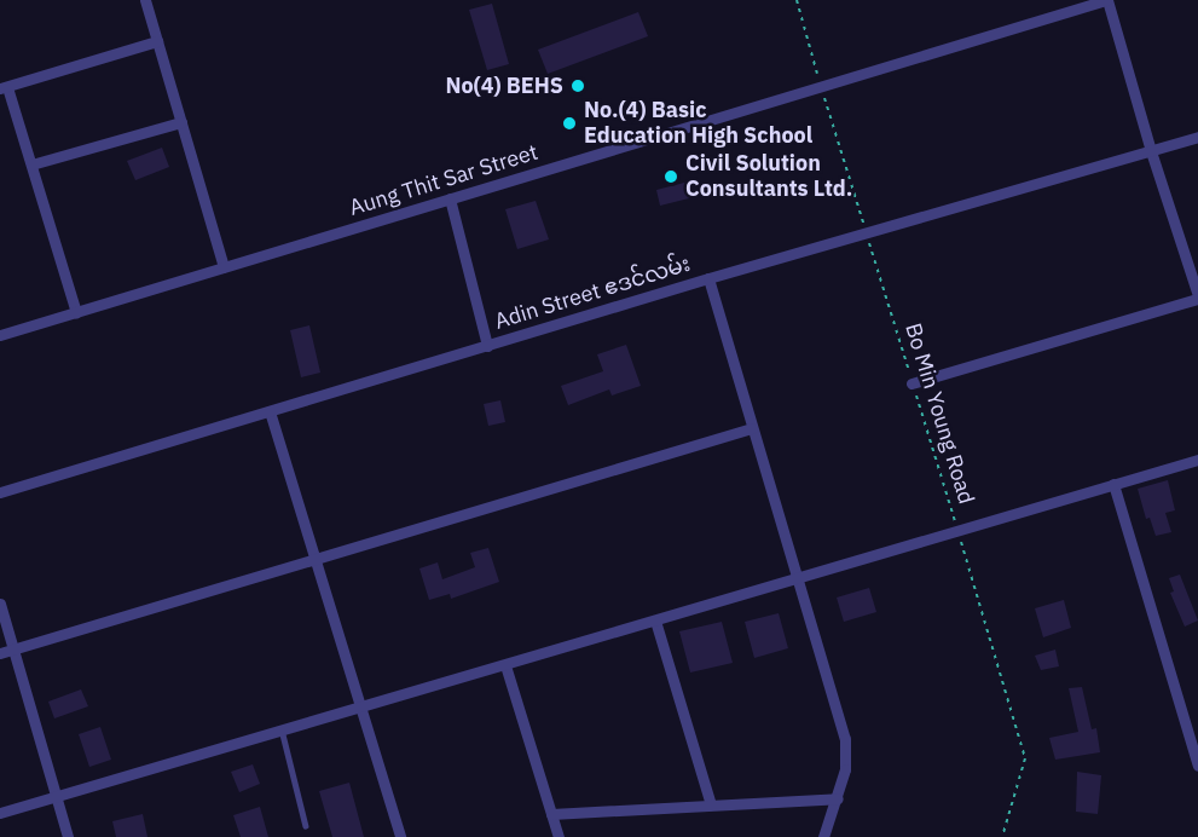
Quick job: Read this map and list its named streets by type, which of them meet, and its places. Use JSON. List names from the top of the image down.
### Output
{
  "streets": {
    "street": ["Aung Thit Sar Street", "Adin Street ဧဒင်လမ်း"],
    "path": ["Bo Min Young Road"]
  },
  "crossings": [
    ["Aung Thit Sar Street", "Bo Min Young Road"],
    ["Adin Street ဧဒင်လမ်း", "Bo Min Young Road"]
  ],
  "places": ["No(4) BEHS", "No.(4) Basic Education High School", "Civil Solution Consultants Ltd."]
}
